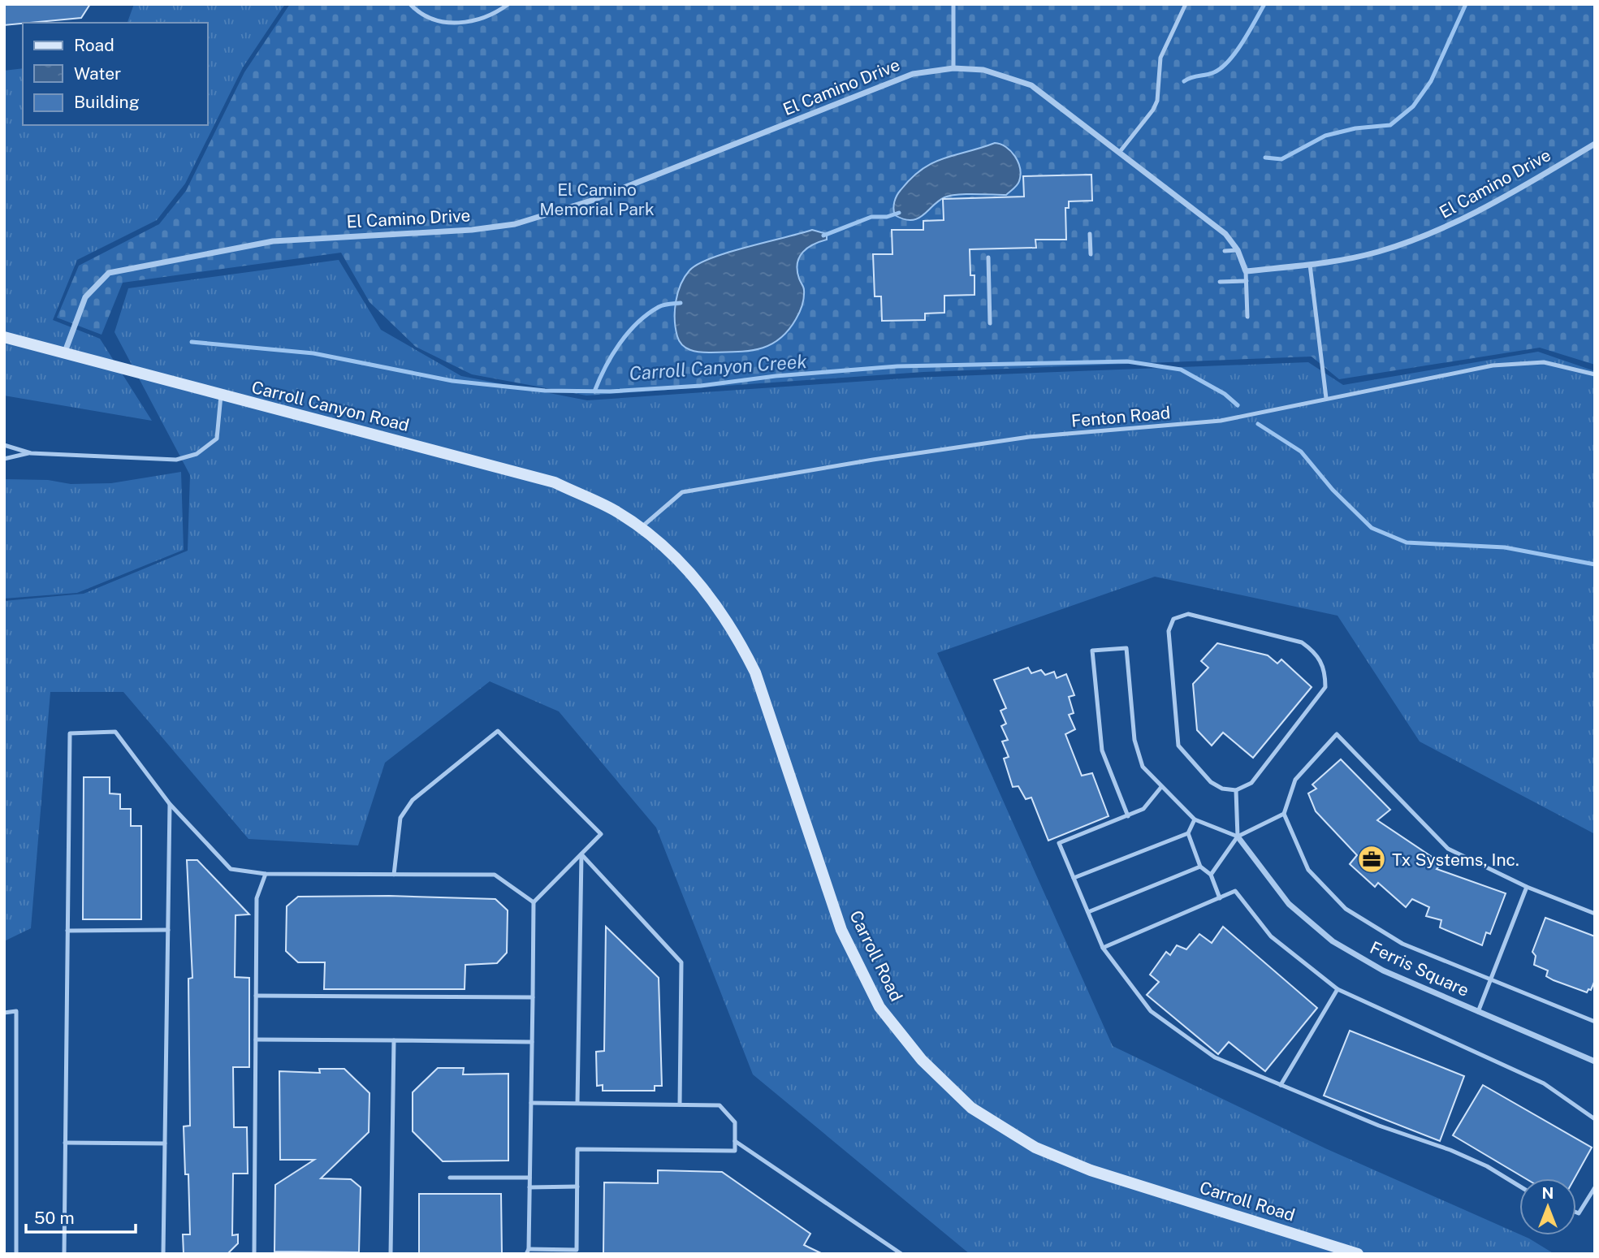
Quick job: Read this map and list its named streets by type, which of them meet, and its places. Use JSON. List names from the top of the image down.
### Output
{
  "streets": {
    "main road": ["Carroll Canyon Road", "Carroll Road"],
    "street": ["El Camino Drive", "Ferris Square"],
    "lane": ["Fenton Road"]
  },
  "crossings": [
    ["El Camino Drive", "Carroll Canyon Road"],
    ["Carroll Canyon Road", "Fenton Road"],
    ["Carroll Canyon Road", "Carroll Road"],
    ["Fenton Road", "Carroll Road"]
  ],
  "water": ["Carroll Canyon Creek"],
  "parks": ["El Camino Memorial Park"],
  "places": {
    "office": ["Tx Systems, Inc."]
  },
  "legend": ["Road", "Water", "Building"],
  "scale_bar": "50 m",
  "north": "top"
}
